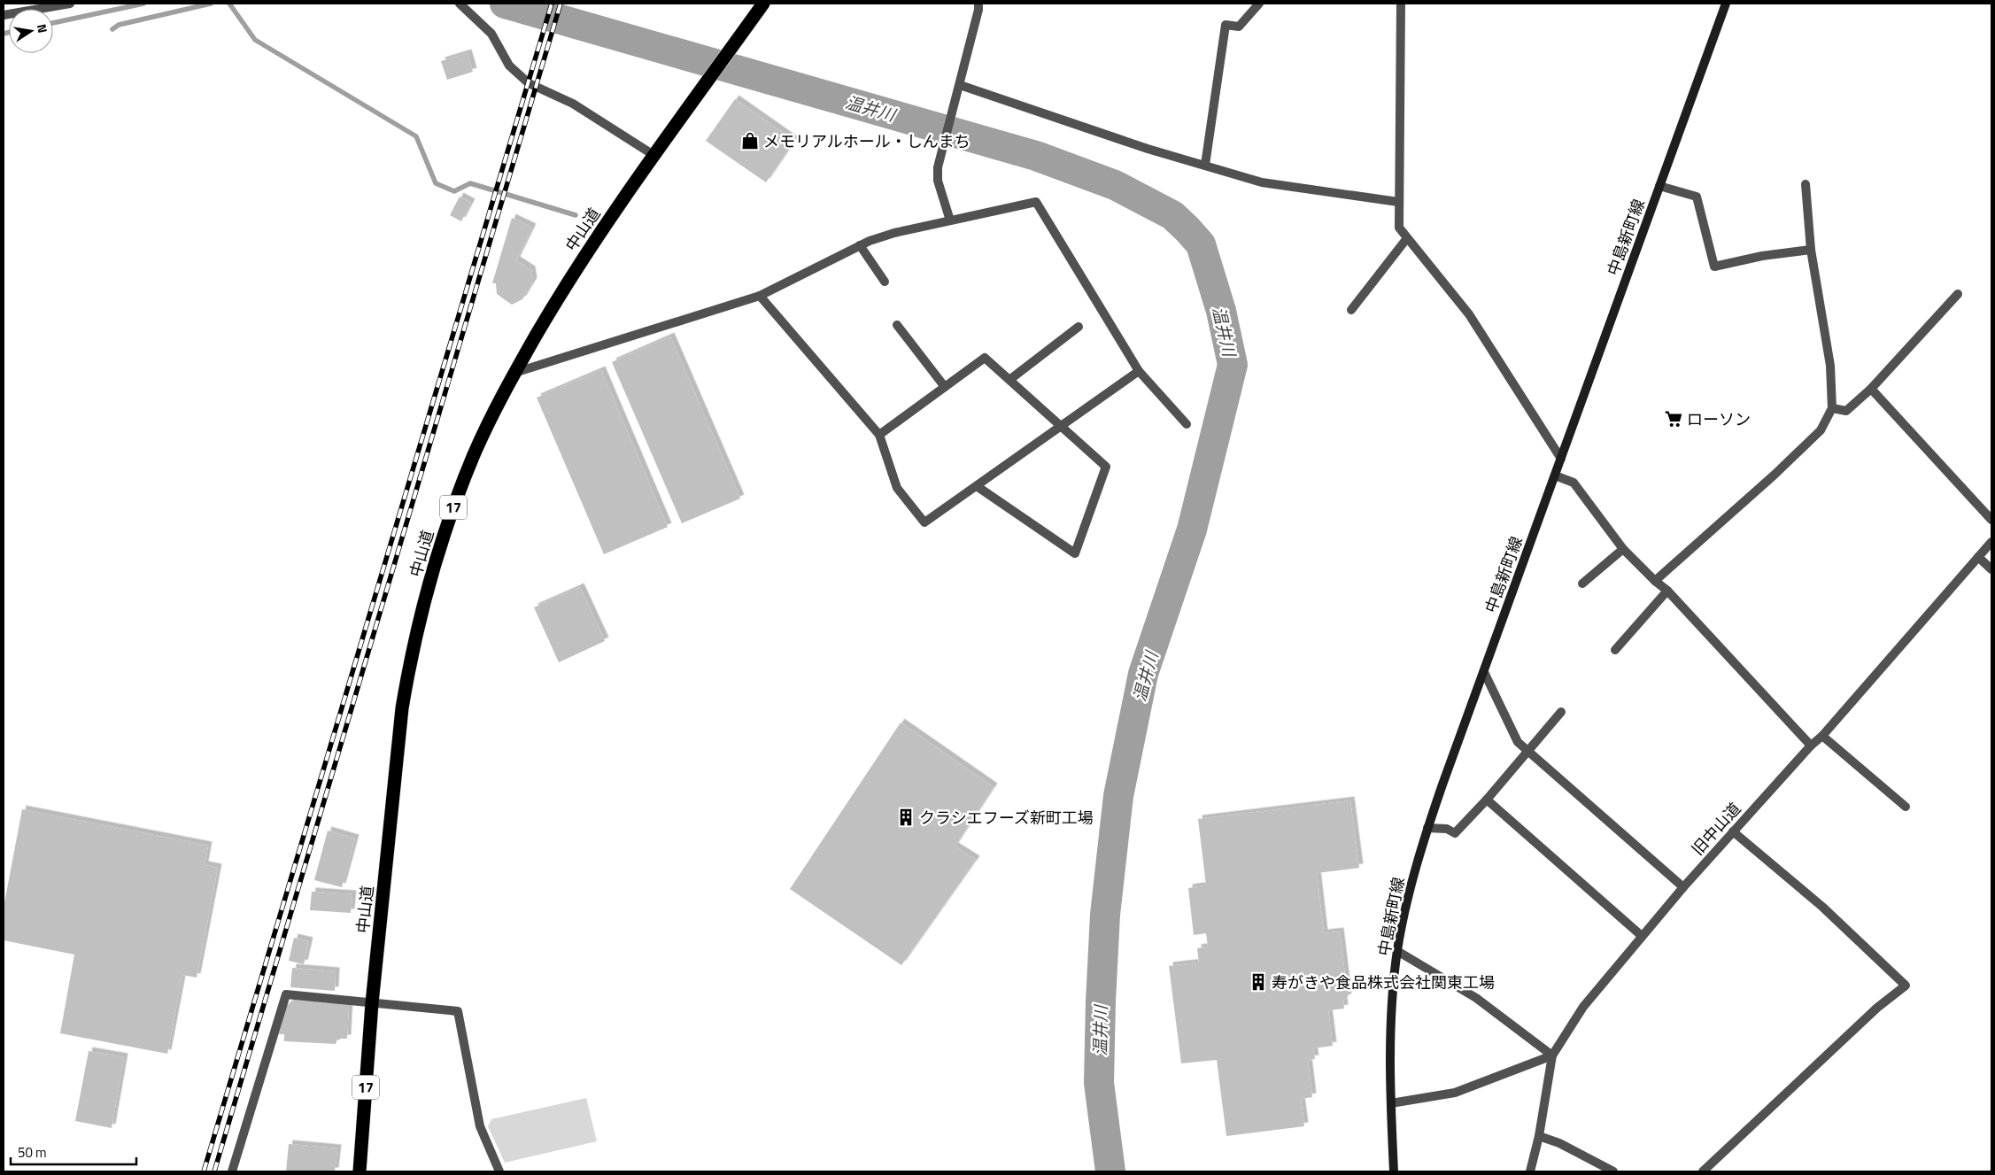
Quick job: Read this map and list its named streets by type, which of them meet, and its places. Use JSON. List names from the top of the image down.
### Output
{
  "streets": {
    "highway": ["中山道", "17"],
    "main road": ["中島新町線"],
    "street": ["旧中山道"]
  },
  "water": ["温井川"],
  "places": {
    "shop": ["メモリアルホール・しんまち"],
    "supermarket": ["ローソン"],
    "building": ["クラシエフーズ新町工場", "寿がきや食品株式会社関東工場"]
  },
  "scale_bar": "50 m",
  "north": "right"
}
